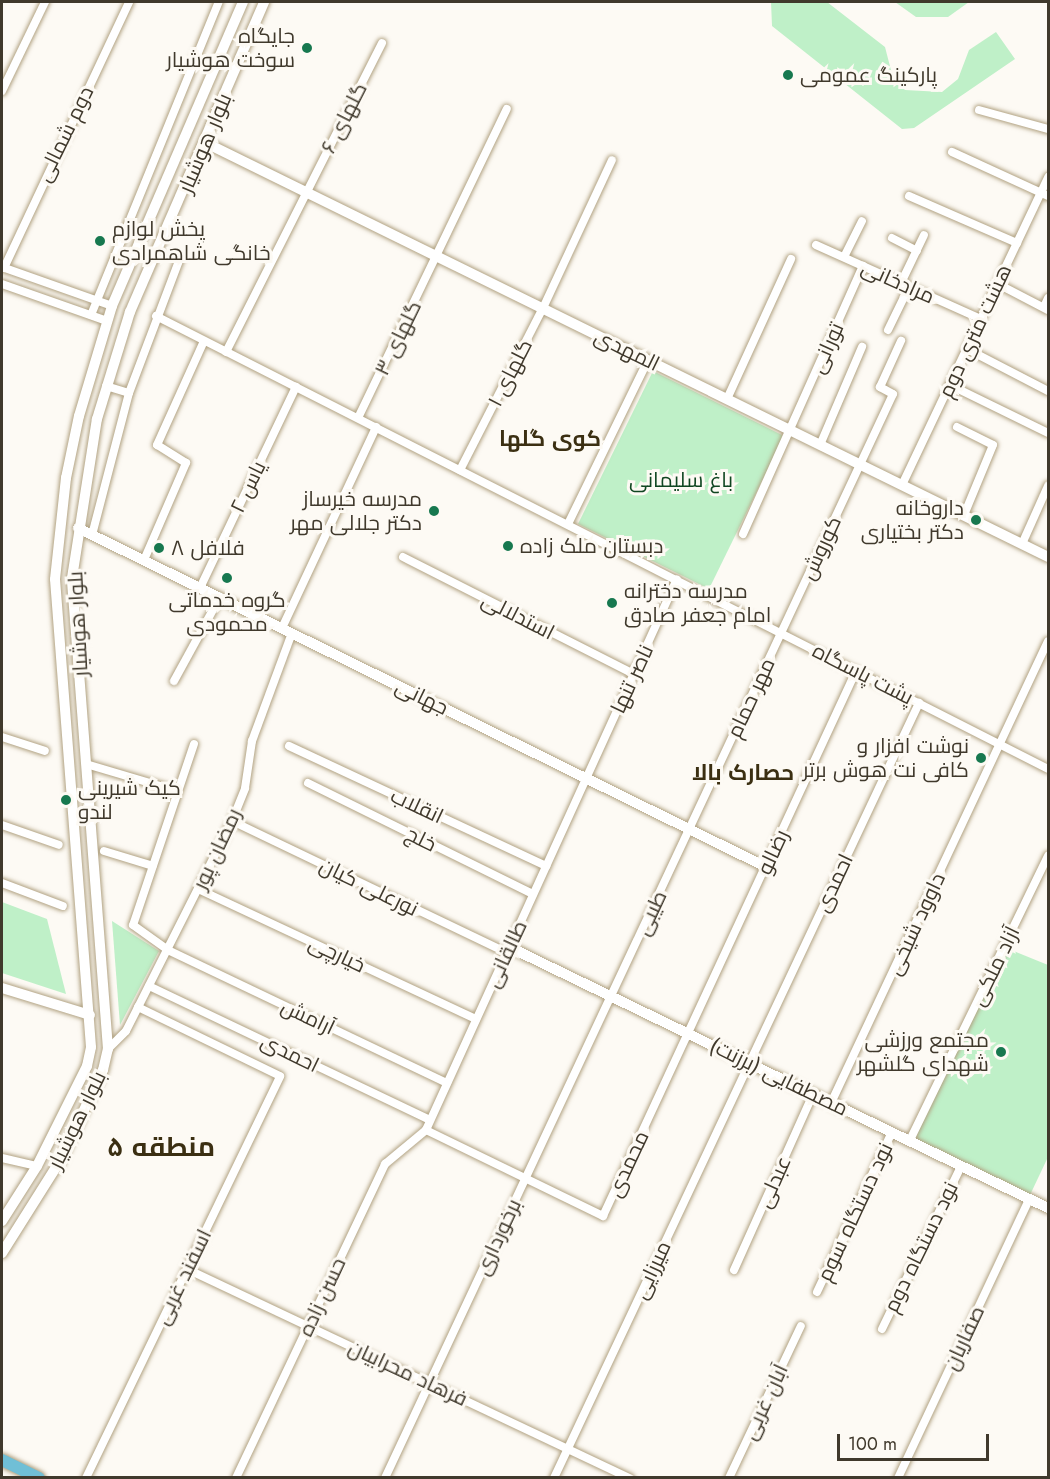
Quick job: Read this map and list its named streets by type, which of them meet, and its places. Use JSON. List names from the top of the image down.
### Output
{
  "streets": {
    "main road": [
      "بلوار هوشیار",
      "المهدی",
      "جهانی",
      "مصطفایی (برزنت)"
    ],
    "street": [
      "گلهای ۶",
      "دوم شمالی",
      "مرادخانی",
      "هشت متری دوم",
      "گلهای ۳",
      "تورانی",
      "گلهای ۱",
      "یاس ۲",
      "کوروش",
      "استدلالی",
      "پشت پاسگاه",
      "ناصر تنها",
      "مهر حمام",
      "انقلاب",
      "خلج",
      "رمضان پور",
      "رضالو",
      "احمدی",
      "نورعلی کیان",
      "طیبی",
      "داوود شیخی",
      "خیارچی",
      "طالقانی",
      "آزاد ملکی",
      "آرامش",
      "محمدی",
      "عبدلی",
      "نود دستگاه سوم",
      "برخورداری",
      "نود دستگاه دوم",
      "میرزایی",
      "اسفند غربی",
      "حسن زاده",
      "صفاریان",
      "فرهاد محرابیان",
      "آبان غربی"
    ]
  },
  "crossings": [
    ["گلهای ۶", "المهدی"],
    ["بلوار هوشیار", "المهدی"],
    ["بلوار هوشیار", "جهانی"],
    ["بلوار هوشیار", "رمضان پور"],
    ["مرادخانی", "هشت متری دوم"],
    ["مرادخانی", "تورانی"],
    ["هشت متری دوم", "المهدی"],
    ["گلهای ۳", "المهدی"],
    ["تورانی", "المهدی"],
    ["المهدی", "گلهای ۱"],
    ["المهدی", "کوروش"],
    ["یاس ۲", "جهانی"],
    ["کوروش", "پشت پاسگاه"],
    ["کوروش", "مهر حمام"],
    ["استدلالی", "ناصر تنها"],
    ["پشت پاسگاه", "ناصر تنها"],
    ["پشت پاسگاه", "مهر حمام"],
    ["پشت پاسگاه", "رضالو"],
    ["پشت پاسگاه", "احمدی"],
    ["پشت پاسگاه", "داوود شیخی"],
    ["ناصر تنها", "جهانی"],
    ["ناصر تنها", "طالقانی"],
    ["جهانی", "مهر حمام"],
    ["جهانی", "رمضان پور"],
    ["جهانی", "رضالو"],
    ["جهانی", "طیبی"],
    ["جهانی", "طالقانی"],
    ["مهر حمام", "طیبی"],
    ["انقلاب", "طالقانی"],
    ["خلج", "طالقانی"],
    ["رمضان پور", "احمدی"],
    ["رمضان پور", "نورعلی کیان"],
    ["رمضان پور", "خیارچی"],
    ["رمضان پور", "آرامش"],
    ["رمضان پور", "اسفند غربی"],
    ["رضالو", "مصطفایی (برزنت)"],
    ["رضالو", "محمدی"],
    ["احمدی", "طالقانی"],
    ["احمدی", "مصطفایی (برزنت)"],
    ["احمدی", "میرزایی"],
    ["نورعلی کیان", "طالقانی"],
    ["نورعلی کیان", "مصطفایی (برزنت)"],
    ["طیبی", "مصطفایی (برزنت)"],
    ["طیبی", "برخورداری"],
    ["داوود شیخی", "مصطفایی (برزنت)"],
    ["خیارچی", "طالقانی"],
    ["طالقانی", "آرامش"],
    ["طالقانی", "مصطفایی (برزنت)"],
    ["طالقانی", "حسن زاده"],
    ["آزاد ملکی", "مصطفایی (برزنت)"],
    ["مصطفایی (برزنت)", "محمدی"],
    ["مصطفایی (برزنت)", "عبدلی"],
    ["مصطفایی (برزنت)", "نود دستگاه سوم"],
    ["مصطفایی (برزنت)", "برخورداری"],
    ["مصطفایی (برزنت)", "نود دستگاه دوم"],
    ["مصطفایی (برزنت)", "میرزایی"],
    ["مصطفایی (برزنت)", "صفاریان"],
    ["محمدی", "برخورداری"],
    ["برخورداری", "فرهاد محرابیان"],
    ["میرزایی", "فرهاد محرابیان"],
    ["اسفند غربی", "فرهاد محرابیان"],
    ["حسن زاده", "فرهاد محرابیان"]
  ],
  "districts": ["کوی گلها", "حصارک بالا", "منطقه ۵"],
  "parks": ["باغ سلیمانی"],
  "places": [
    "جایگاه سوخت هوشیار",
    "پارکینگ عمومی",
    "پخش لوازم خانگی شاهمرادی",
    "مدرسه خیرساز دکتر جلالی مهر",
    "داروخانه دکتر بختیاری",
    "دبستان ملک زاده",
    "فلافل ۸",
    "گروه خدماتی محمودی",
    "مدرسه دخترانه امام جعفر صادق",
    "نوشت افزار و کافی نت هوش برتر",
    "کیک شیرینی لندو",
    "مجتمع ورزشی شهدای گلشهر"
  ],
  "scale_bar": "100 m"
}
